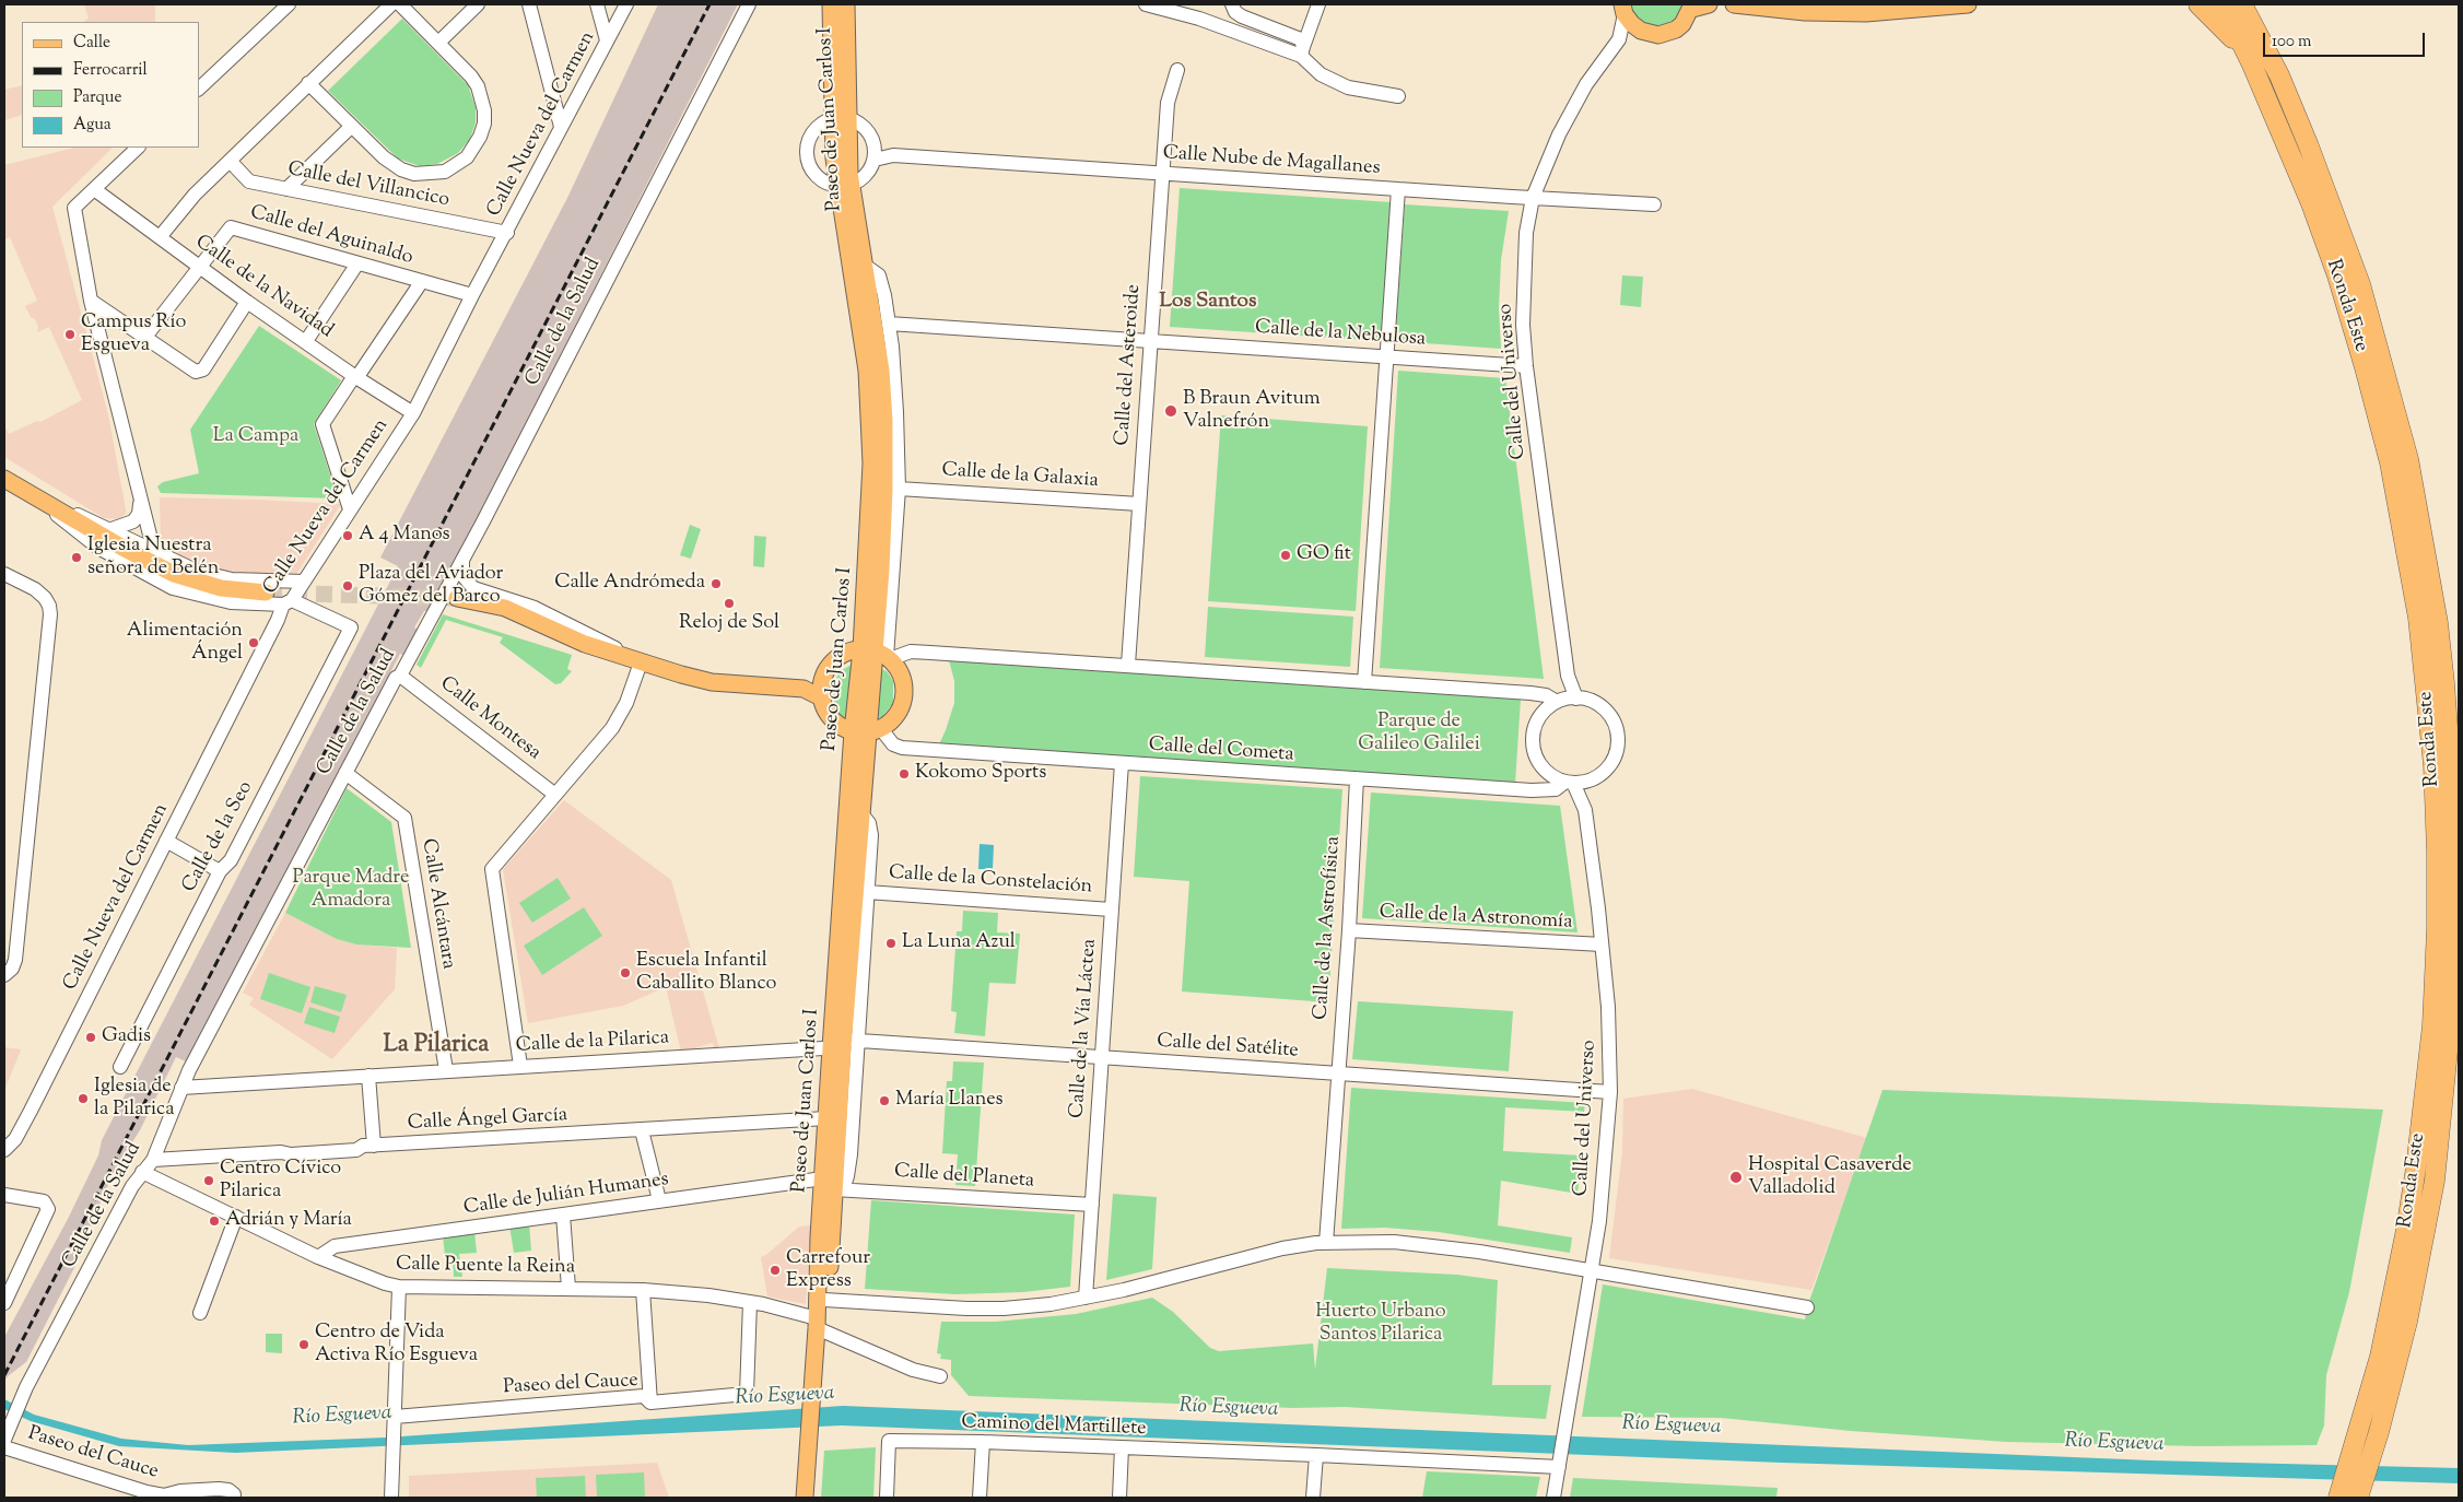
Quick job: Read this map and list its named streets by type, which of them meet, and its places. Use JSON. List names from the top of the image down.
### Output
{
  "streets": {
    "highway": ["Ronda Este"],
    "main road": ["Paseo de Juan Carlos I"],
    "street": [
      "Calle Nueva del Carmen",
      "Calle Nube de Magallanes",
      "Calle del Villancico",
      "Calle del Aguinaldo",
      "Calle de la Navidad",
      "Calle de la Salud",
      "Calle de la Nebulosa",
      "Calle del Asteroide",
      "Calle del Universo",
      "Calle de la Galaxia",
      "Calle Montesa",
      "Calle del Cometa",
      "Calle de la Seo",
      "Calle de la Constelación",
      "Calle Alcántara",
      "Calle de la Astronomía",
      "Calle de la Astrofísica",
      "Calle de la Vía Láctea",
      "Calle de la Pilarica",
      "Calle del Satélite",
      "Calle Ángel García",
      "Calle del Planeta",
      "Calle de Julián Humanes",
      "Calle Puente la Reina",
      "Paseo del Cauce",
      "Camino del Martillete"
    ]
  },
  "crossings": [
    ["Paseo de Juan Carlos I", "Calle de la Nebulosa"],
    ["Paseo de Juan Carlos I", "Calle de la Galaxia"],
    ["Paseo de Juan Carlos I", "Calle del Cometa"],
    ["Paseo de Juan Carlos I", "Calle de la Pilarica"],
    ["Paseo de Juan Carlos I", "Calle del Satélite"],
    ["Paseo de Juan Carlos I", "Calle Ángel García"],
    ["Paseo de Juan Carlos I", "Calle del Planeta"],
    ["Paseo de Juan Carlos I", "Calle de Julián Humanes"],
    ["Paseo de Juan Carlos I", "Calle Puente la Reina"],
    ["Calle Nueva del Carmen", "Calle del Villancico"],
    ["Calle Nueva del Carmen", "Calle del Aguinaldo"],
    ["Calle Nueva del Carmen", "Calle de la Navidad"],
    ["Calle Nueva del Carmen", "Calle de la Seo"],
    ["Calle Nube de Magallanes", "Calle del Asteroide"],
    ["Calle Nube de Magallanes", "Calle del Universo"],
    ["Calle del Aguinaldo", "Calle de la Navidad"],
    ["Calle de la Salud", "Calle Montesa"],
    ["Calle de la Salud", "Calle Alcántara"],
    ["Calle de la Salud", "Calle de la Pilarica"],
    ["Calle de la Salud", "Calle Ángel García"],
    ["Calle de la Salud", "Calle Puente la Reina"],
    ["Calle de la Nebulosa", "Calle del Asteroide"],
    ["Calle de la Nebulosa", "Calle del Universo"],
    ["Calle del Asteroide", "Calle de la Galaxia"],
    ["Calle del Universo", "Calle del Cometa"],
    ["Calle del Universo", "Calle de la Astronomía"],
    ["Calle del Universo", "Calle del Satélite"],
    ["Calle del Universo", "Camino del Martillete"],
    ["Calle del Cometa", "Calle de la Astrofísica"],
    ["Calle del Cometa", "Calle de la Vía Láctea"],
    ["Calle de la Constelación", "Calle de la Vía Láctea"],
    ["Calle Alcántara", "Calle de la Pilarica"],
    ["Calle de la Astronomía", "Calle de la Astrofísica"],
    ["Calle de la Astrofísica", "Calle del Satélite"],
    ["Calle de la Vía Láctea", "Calle del Satélite"],
    ["Calle de la Vía Láctea", "Calle del Planeta"],
    ["Calle de la Pilarica", "Calle del Satélite"],
    ["Calle del Planeta", "Calle de Julián Humanes"],
    ["Calle de Julián Humanes", "Calle Puente la Reina"],
    ["Calle Puente la Reina", "Paseo del Cauce"]
  ],
  "districts": ["Los Santos", "La Pilarica"],
  "water": ["Río Esgueva"],
  "parks": [
    "La Campa",
    "Parque de Galileo Galilei",
    "Parque Madre Amadora",
    "Huerto Urbano Santos Pilarica"
  ],
  "places": [
    "Campus Río Esgueva",
    "B Braun Avitum Valnefrón",
    "A 4 Manos",
    "GO fit",
    "Iglesia Nuestra señora de Belén",
    "Calle Andrómeda",
    "Plaza del Aviador Gómez del Barco",
    "Reloj de Sol",
    "Alimentación Ángel",
    "Kokomo Sports",
    "La Luna Azul",
    "Escuela Infantil Caballito Blanco",
    "Gadis",
    "Iglesia de la Pilarica",
    "María Llanes",
    "Hospital Casaverde Valladolid",
    "Centro Cívico Pilarica",
    "Adrián y María",
    "Carrefour Express",
    "Centro de Vida Activa Río Esgueva"
  ],
  "legend": [
    "Calle",
    "Ferrocarril",
    "Parque",
    "Agua"
  ],
  "scale_bar": "100 m"
}
